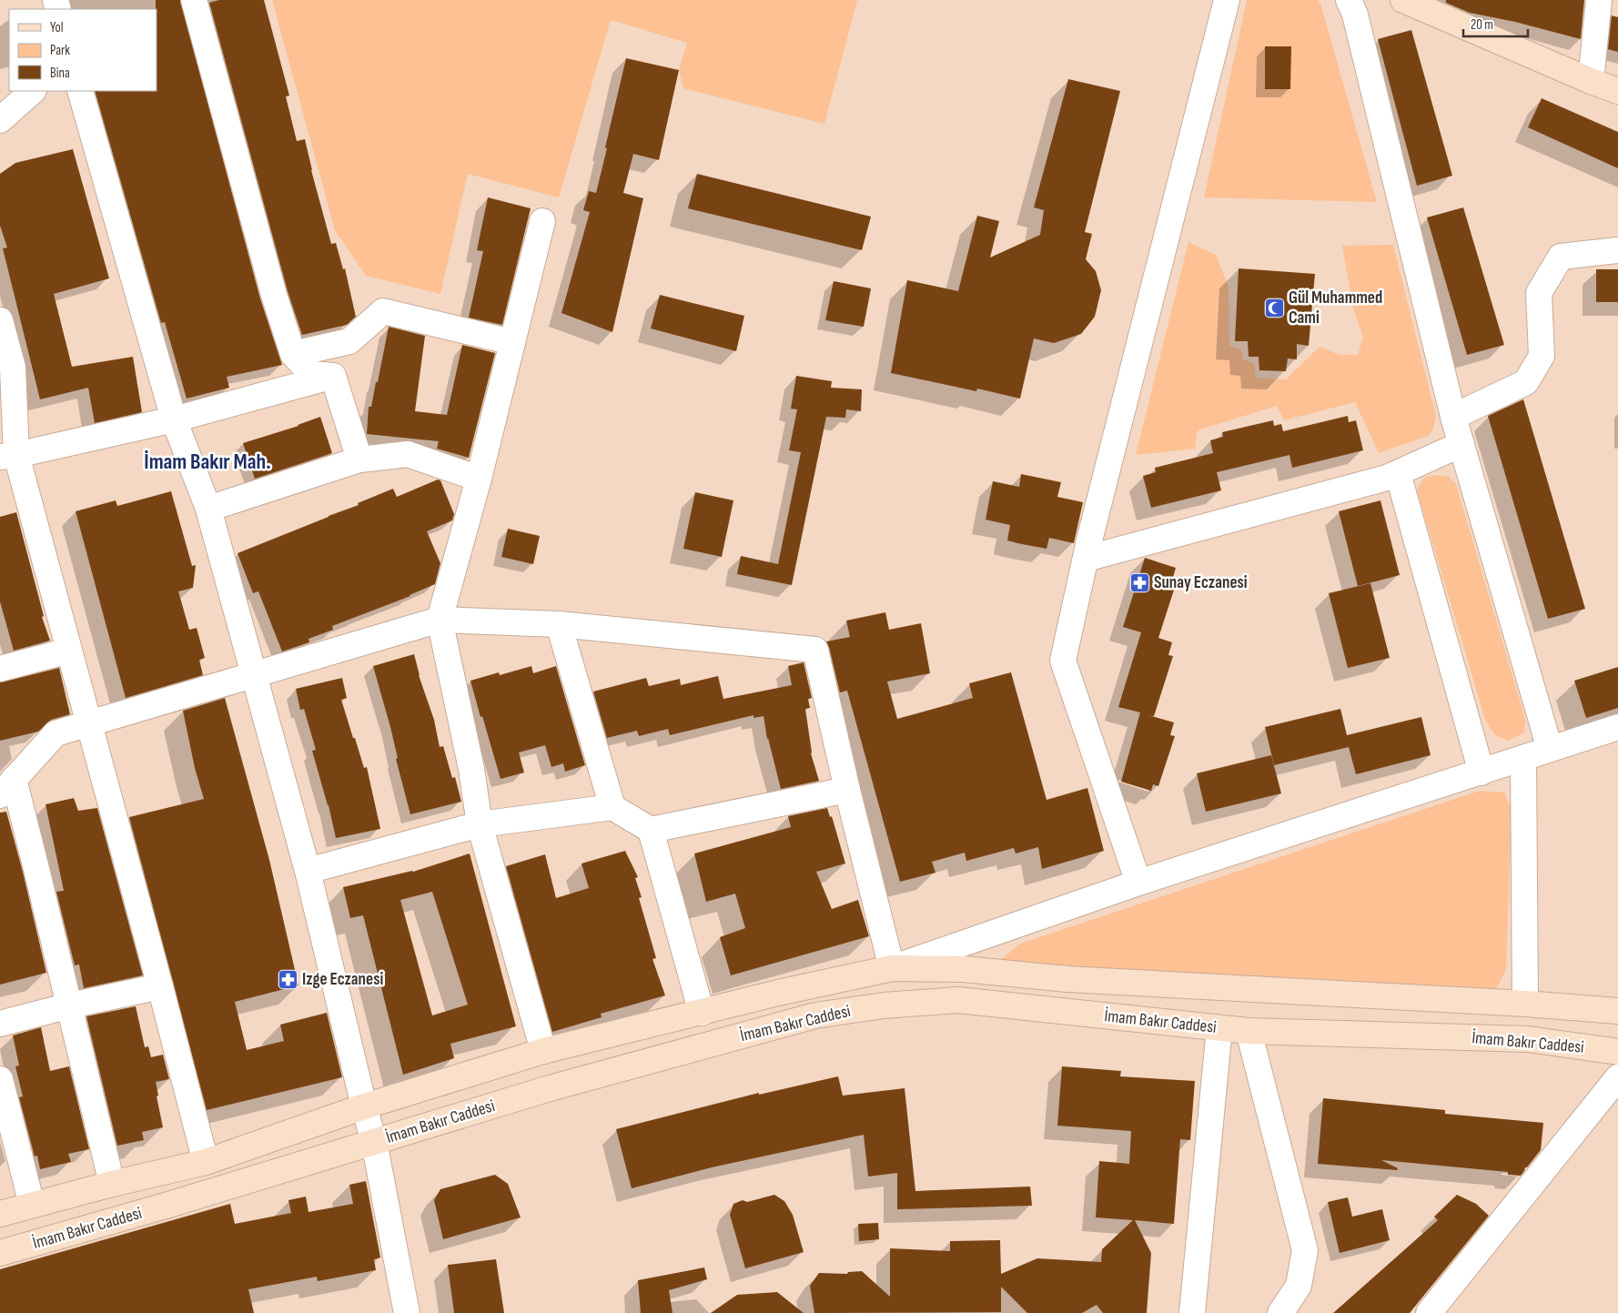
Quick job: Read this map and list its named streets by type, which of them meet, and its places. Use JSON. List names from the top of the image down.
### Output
{
  "streets": {
    "main road": ["İmam Bakır Caddesi"]
  },
  "districts": ["İmam Bakır Mah."],
  "places": {
    "mosque": ["Gül Muhammed Cami"],
    "pharmacy": ["Sunay Eczanesi", "Izge Eczanesi"]
  },
  "legend": ["Yol", "Park", "Bina"],
  "scale_bar": "20 m"
}
